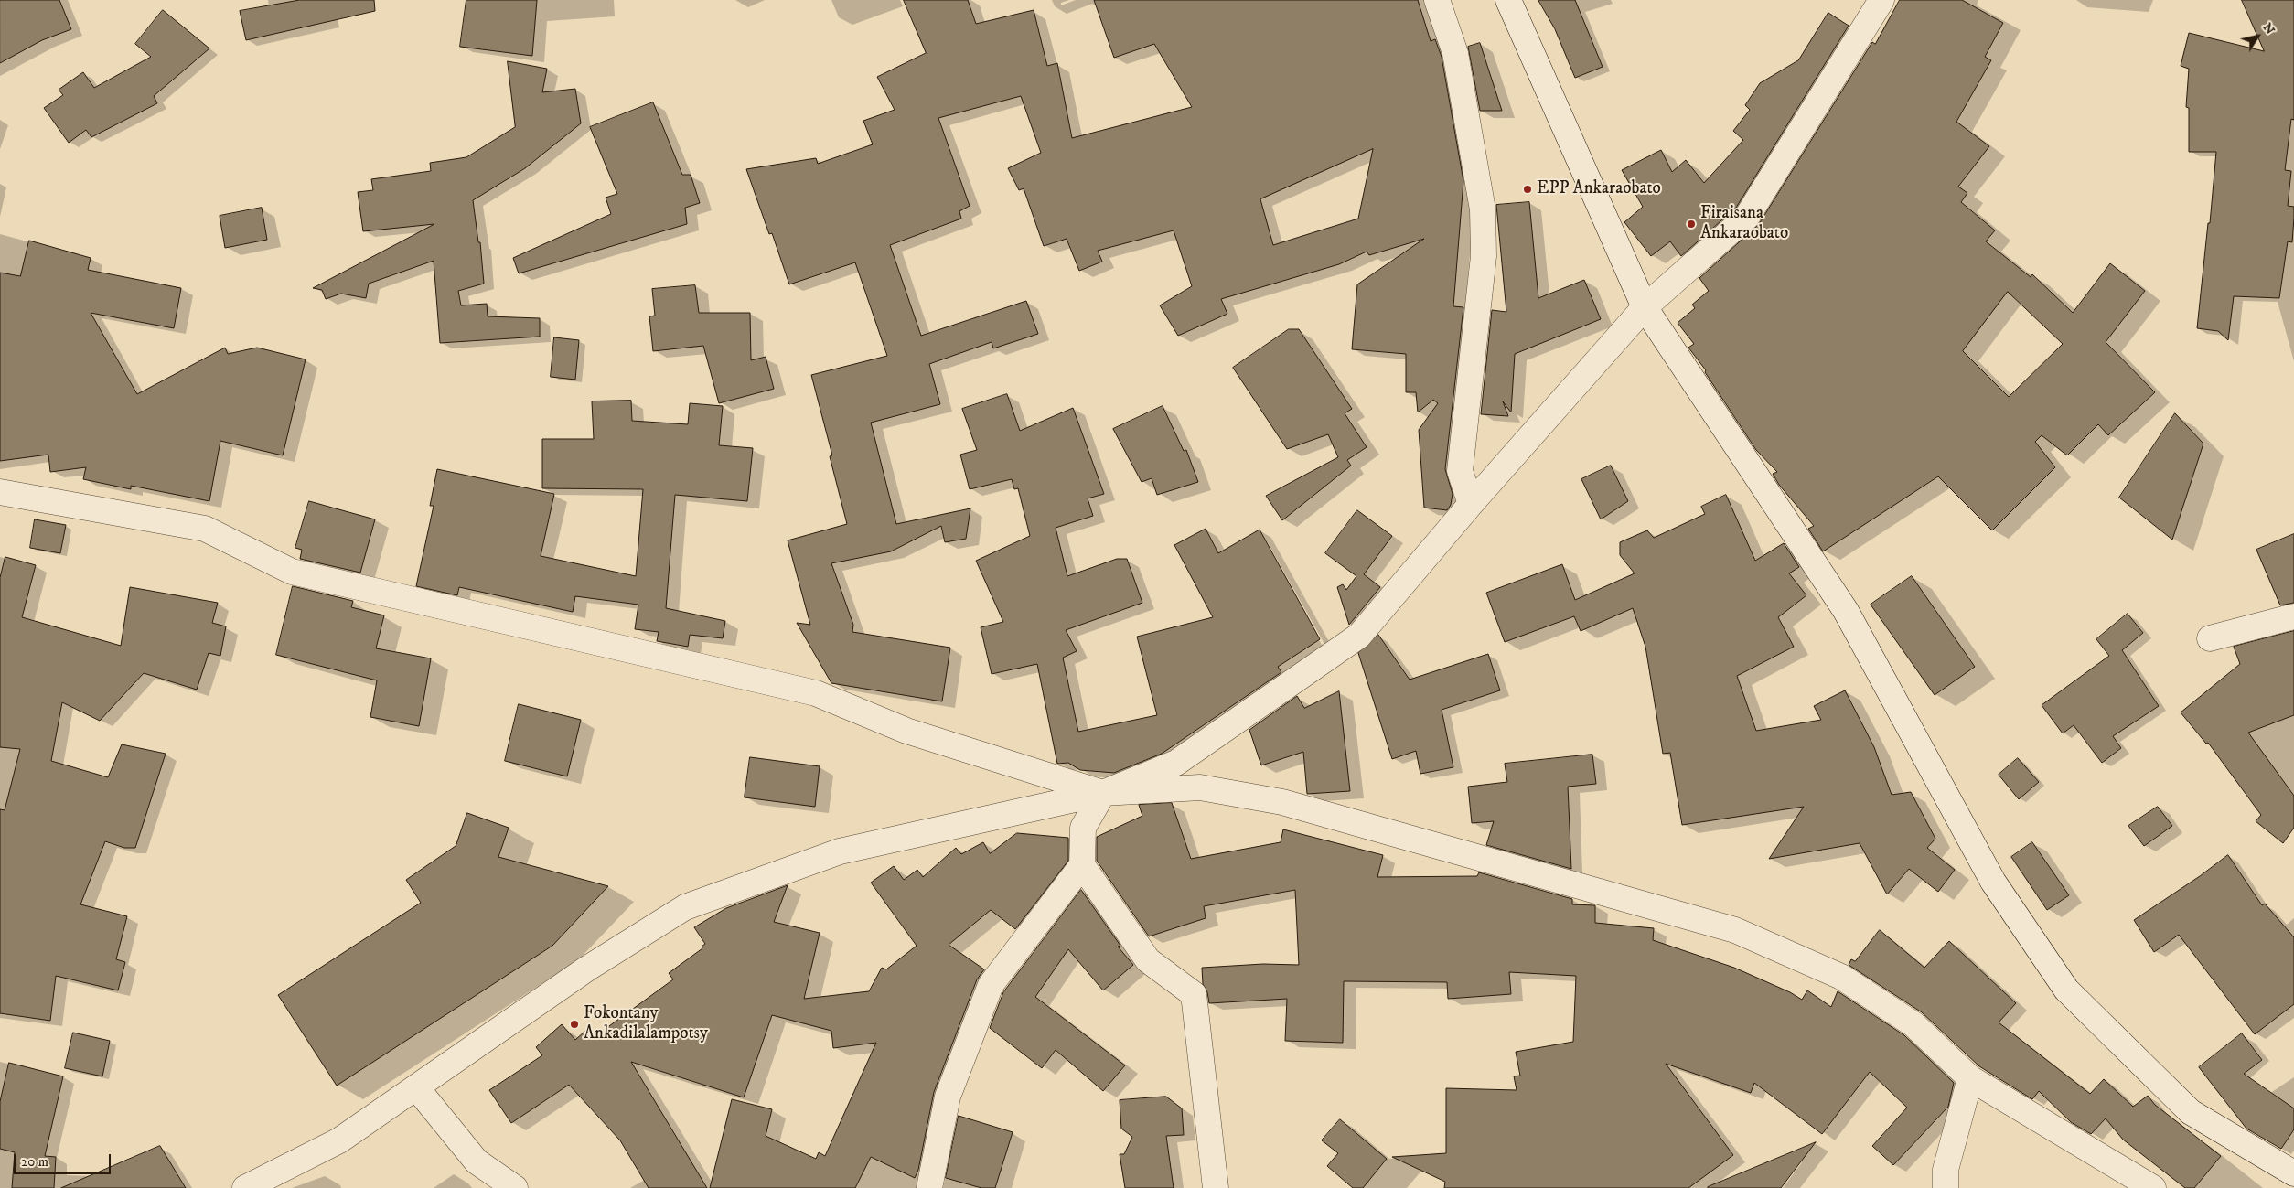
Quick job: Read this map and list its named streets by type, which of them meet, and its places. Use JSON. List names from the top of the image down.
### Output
{
  "places": ["EPP Ankaraobato", "Firaisana Ankaraobato", "Fokontany Ankadilalampotsy"],
  "scale_bar": "20 m",
  "north": "top right"
}
